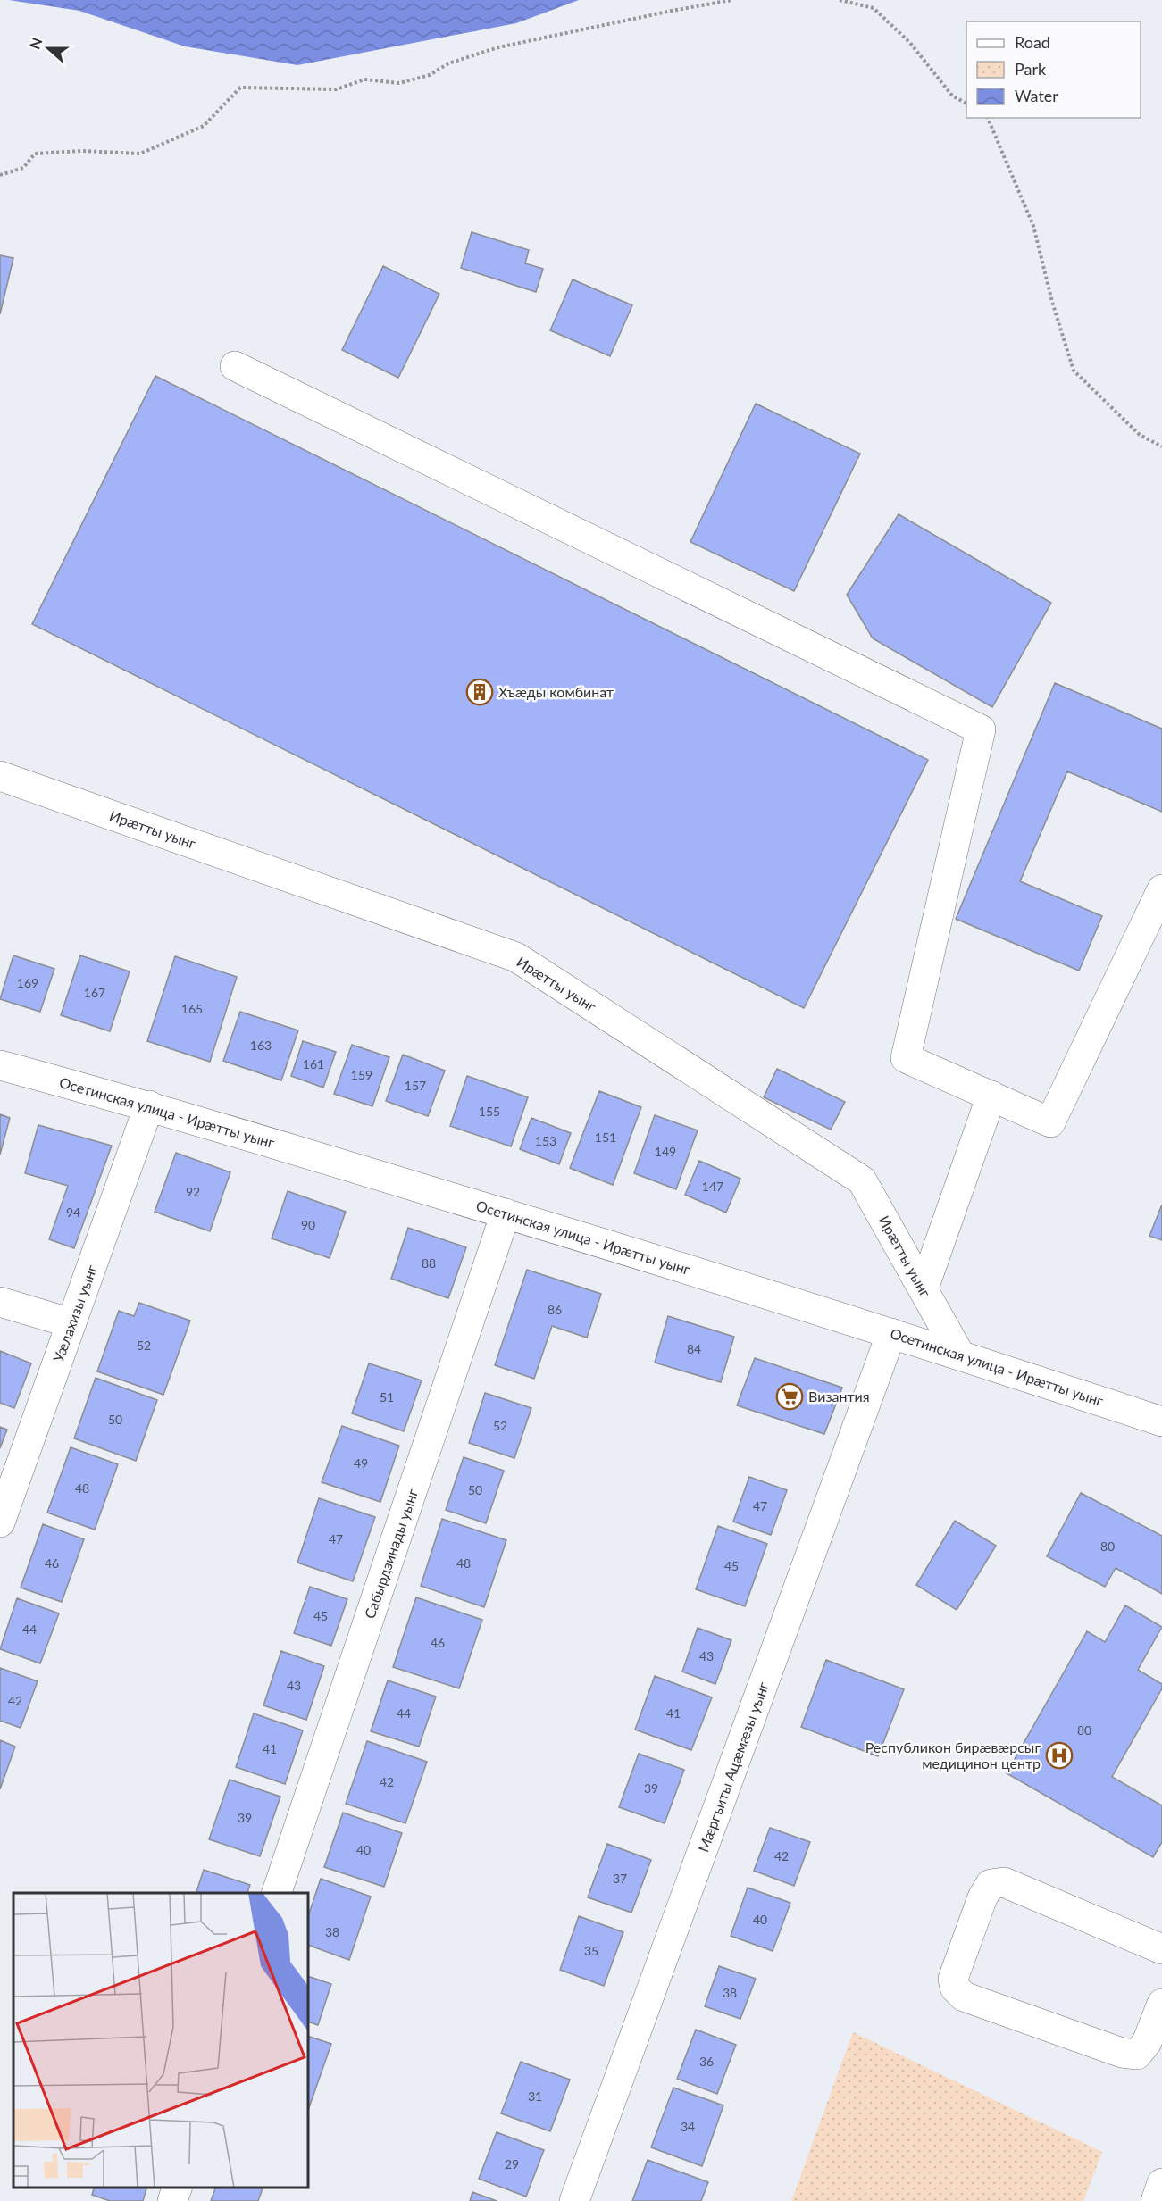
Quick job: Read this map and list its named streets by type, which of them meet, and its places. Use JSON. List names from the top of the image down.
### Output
{
  "streets": {
    "street": [
      "Ирæтты уынг",
      "Осетинская улица - Ирæтты уынг",
      "Уӕлахизы уынг",
      "Сабырдзинады уынг",
      "Мӕргъиты Ацӕмӕзы уынг"
    ]
  },
  "crossings": [
    ["Ирæтты уынг", "Осетинская улица - Ирæтты уынг"],
    ["Осетинская улица - Ирæтты уынг", "Уӕлахизы уынг"],
    ["Осетинская улица - Ирæтты уынг", "Сабырдзинады уынг"],
    ["Осетинская улица - Ирæтты уынг", "Мӕргъиты Ацӕмӕзы уынг"]
  ],
  "places": {
    "building": ["Хъæды комбинат"],
    "supermarket": ["Византия"],
    "hospital": ["Республикон бирæвæрсыг медицинон центр"]
  },
  "house_numbers": [
    "169",
    "167",
    "165",
    "163",
    "161",
    "159",
    "157",
    "155",
    "151",
    "153",
    "149",
    "147",
    "92",
    "94",
    "90",
    "88",
    "86",
    "52",
    "84",
    "51",
    "50",
    "52",
    "49",
    "48",
    "50",
    "47",
    "47",
    "80",
    "46",
    "48",
    "45",
    "45",
    "44",
    "46",
    "43",
    "43",
    "42",
    "44",
    "41",
    "80",
    "41",
    "42",
    "39",
    "39",
    "40",
    "42",
    "37",
    "40",
    "38",
    "35",
    "38",
    "36",
    "31",
    "34",
    "29"
  ],
  "legend": ["Road", "Park", "Water"],
  "north": "left"
}
